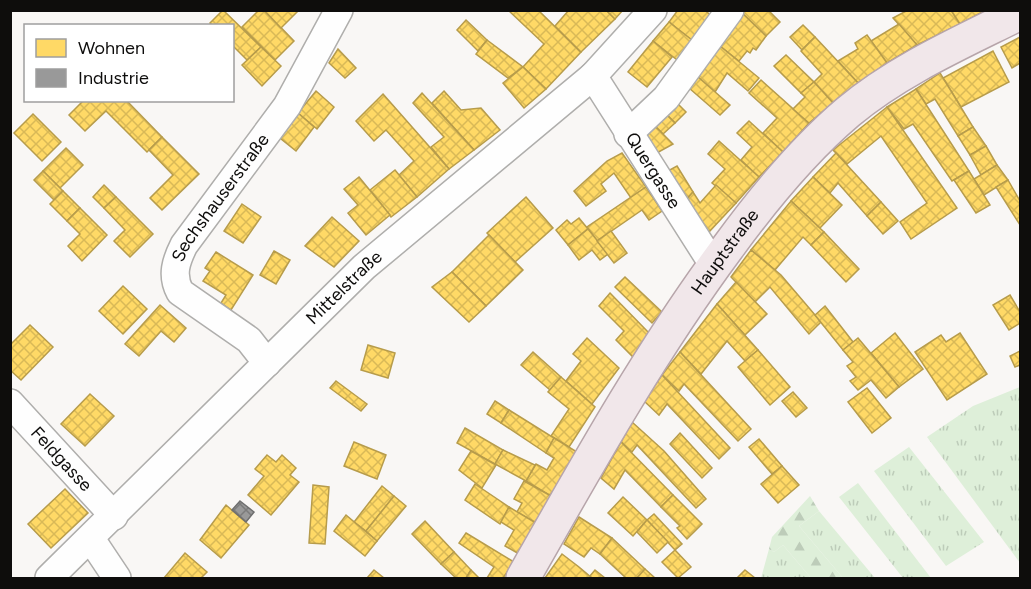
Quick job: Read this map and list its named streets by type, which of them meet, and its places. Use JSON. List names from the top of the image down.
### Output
{
  "streets": {
    "main road": ["Hauptstraße"],
    "street": [
      "Quergasse",
      "Sechshauserstraße",
      "Mittelstraße",
      "Feldgasse"
    ]
  },
  "crossings": [
    ["Quergasse", "Hauptstraße"],
    ["Quergasse", "Mittelstraße"],
    ["Sechshauserstraße", "Mittelstraße"],
    ["Mittelstraße", "Feldgasse"]
  ],
  "legend": ["Wohnen", "Industrie"]
}
